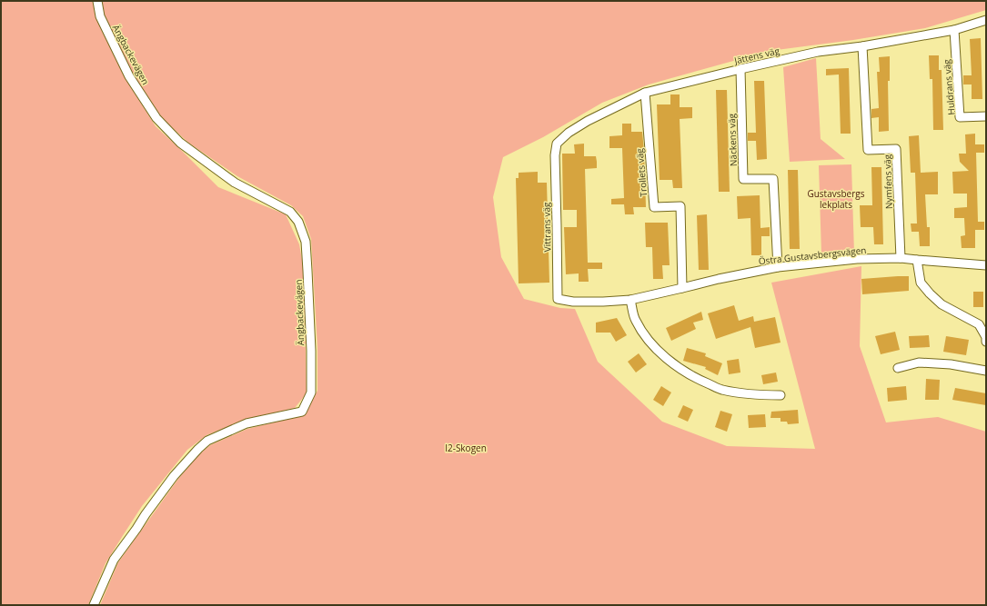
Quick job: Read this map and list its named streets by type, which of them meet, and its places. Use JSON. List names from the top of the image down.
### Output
{
  "streets": {
    "street": [
      "Ängbackevägen",
      "Jättens väg",
      "Huldrans väg",
      "Näckens väg",
      "Trollets väg",
      "Nymfens väg",
      "Vittrans väg",
      "Östra Gustavsbergsvägen"
    ]
  },
  "crossings": [
    ["Jättens väg", "Huldrans väg"],
    ["Jättens väg", "Näckens väg"],
    ["Jättens väg", "Trollets väg"],
    ["Jättens väg", "Nymfens väg"],
    ["Jättens väg", "Vittrans väg"],
    ["Näckens väg", "Östra Gustavsbergsvägen"],
    ["Trollets väg", "Östra Gustavsbergsvägen"],
    ["Nymfens väg", "Östra Gustavsbergsvägen"],
    ["Vittrans väg", "Östra Gustavsbergsvägen"]
  ],
  "parks": ["Gustavsbergs lekplats", "I2-Skogen"]
}
